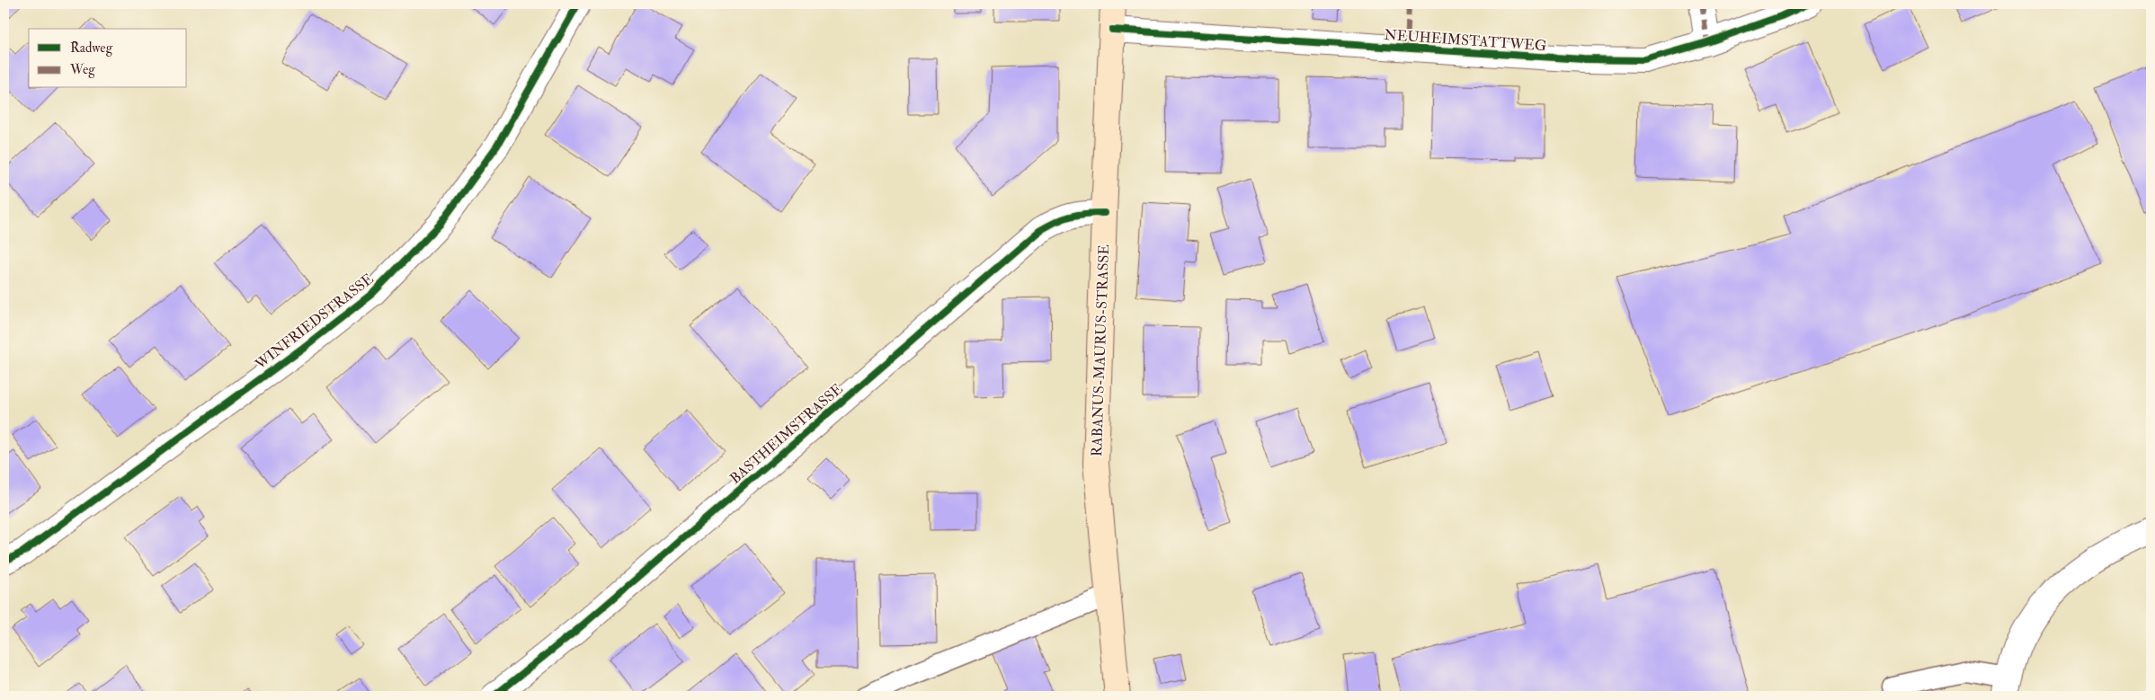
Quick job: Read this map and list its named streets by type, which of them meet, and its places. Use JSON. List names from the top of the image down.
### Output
{
  "streets": {
    "main road": ["RABANUS-MAURUS-STRASSE"],
    "street": ["NEUHEIMSTATTWEG", "WINFRIEDSTRASSE", "BASTHEIMSTRASSE"]
  },
  "crossings": [
    ["NEUHEIMSTATTWEG", "RABANUS-MAURUS-STRASSE"],
    ["RABANUS-MAURUS-STRASSE", "BASTHEIMSTRASSE"]
  ],
  "legend": ["Radweg", "Weg"]
}
